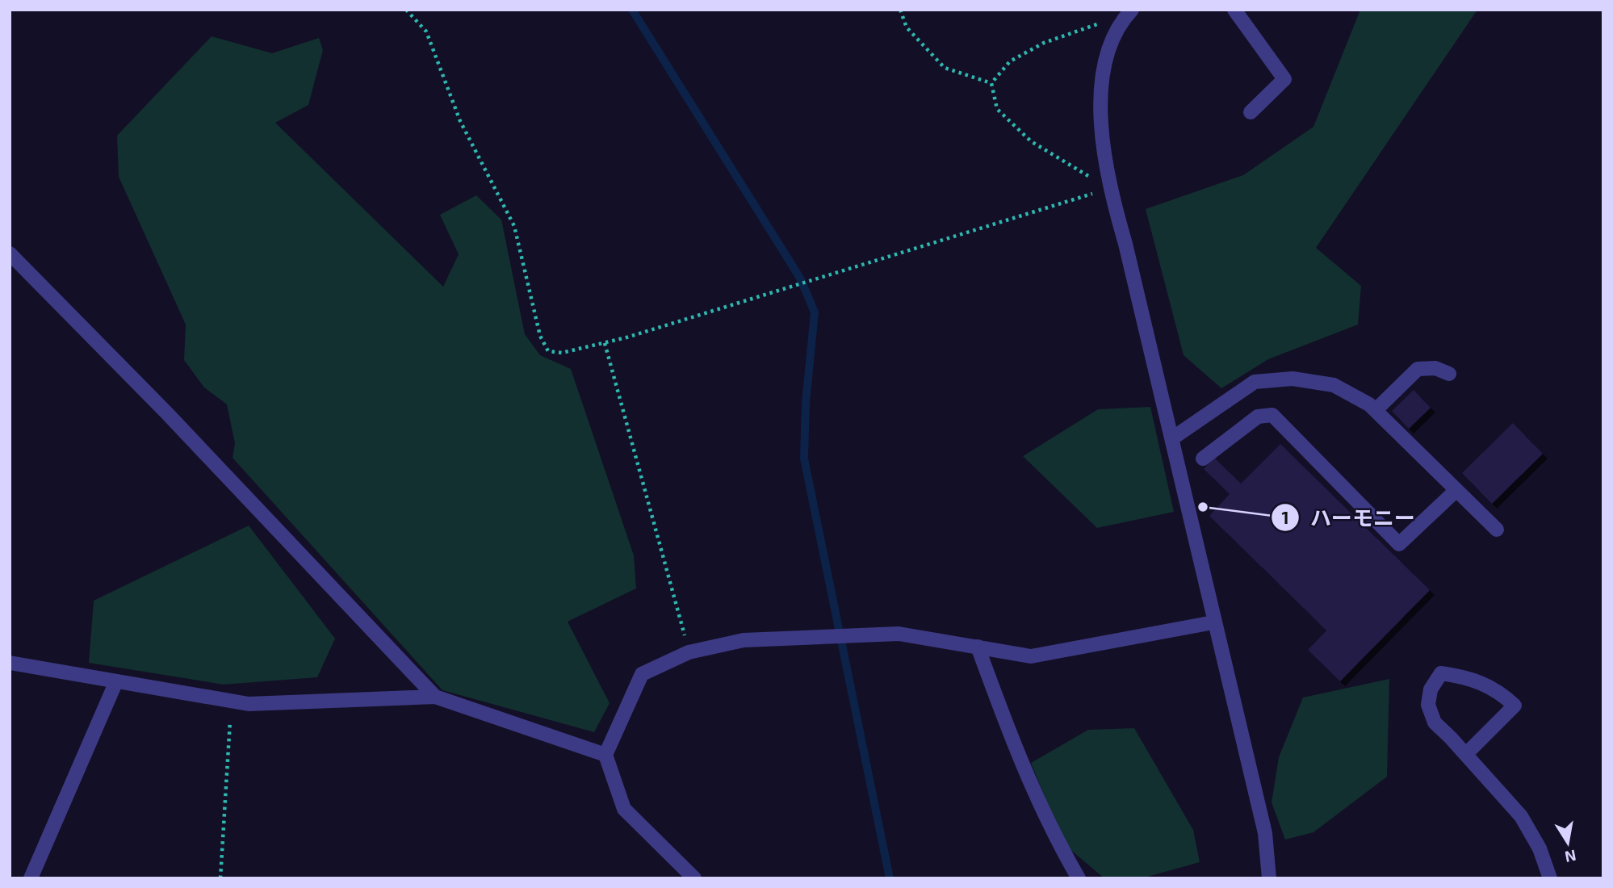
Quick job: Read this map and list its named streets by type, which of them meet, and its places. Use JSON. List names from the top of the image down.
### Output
{
  "places": ["ハーモニー"],
  "north": "bottom"
}
